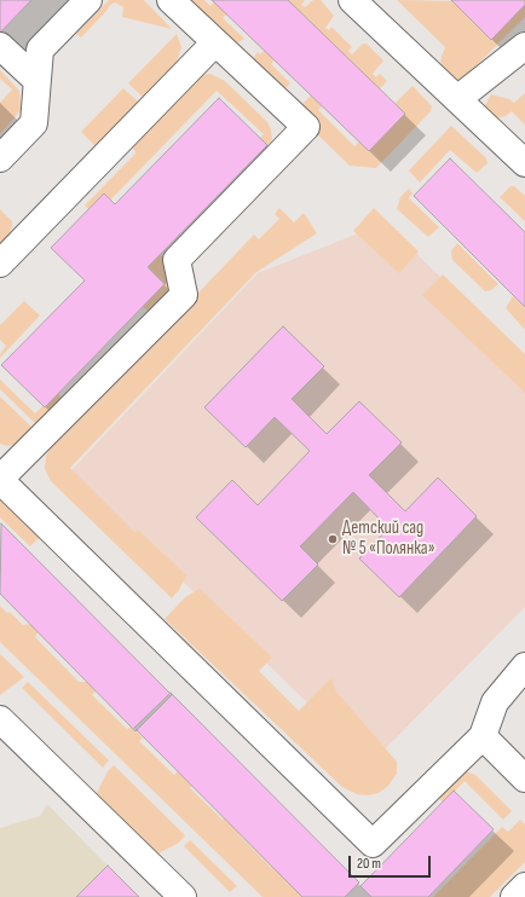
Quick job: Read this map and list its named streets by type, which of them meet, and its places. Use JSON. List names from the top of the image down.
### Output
{
  "places": ["Детский сад № 5 «Полянка»"],
  "scale_bar": "20 m"
}
